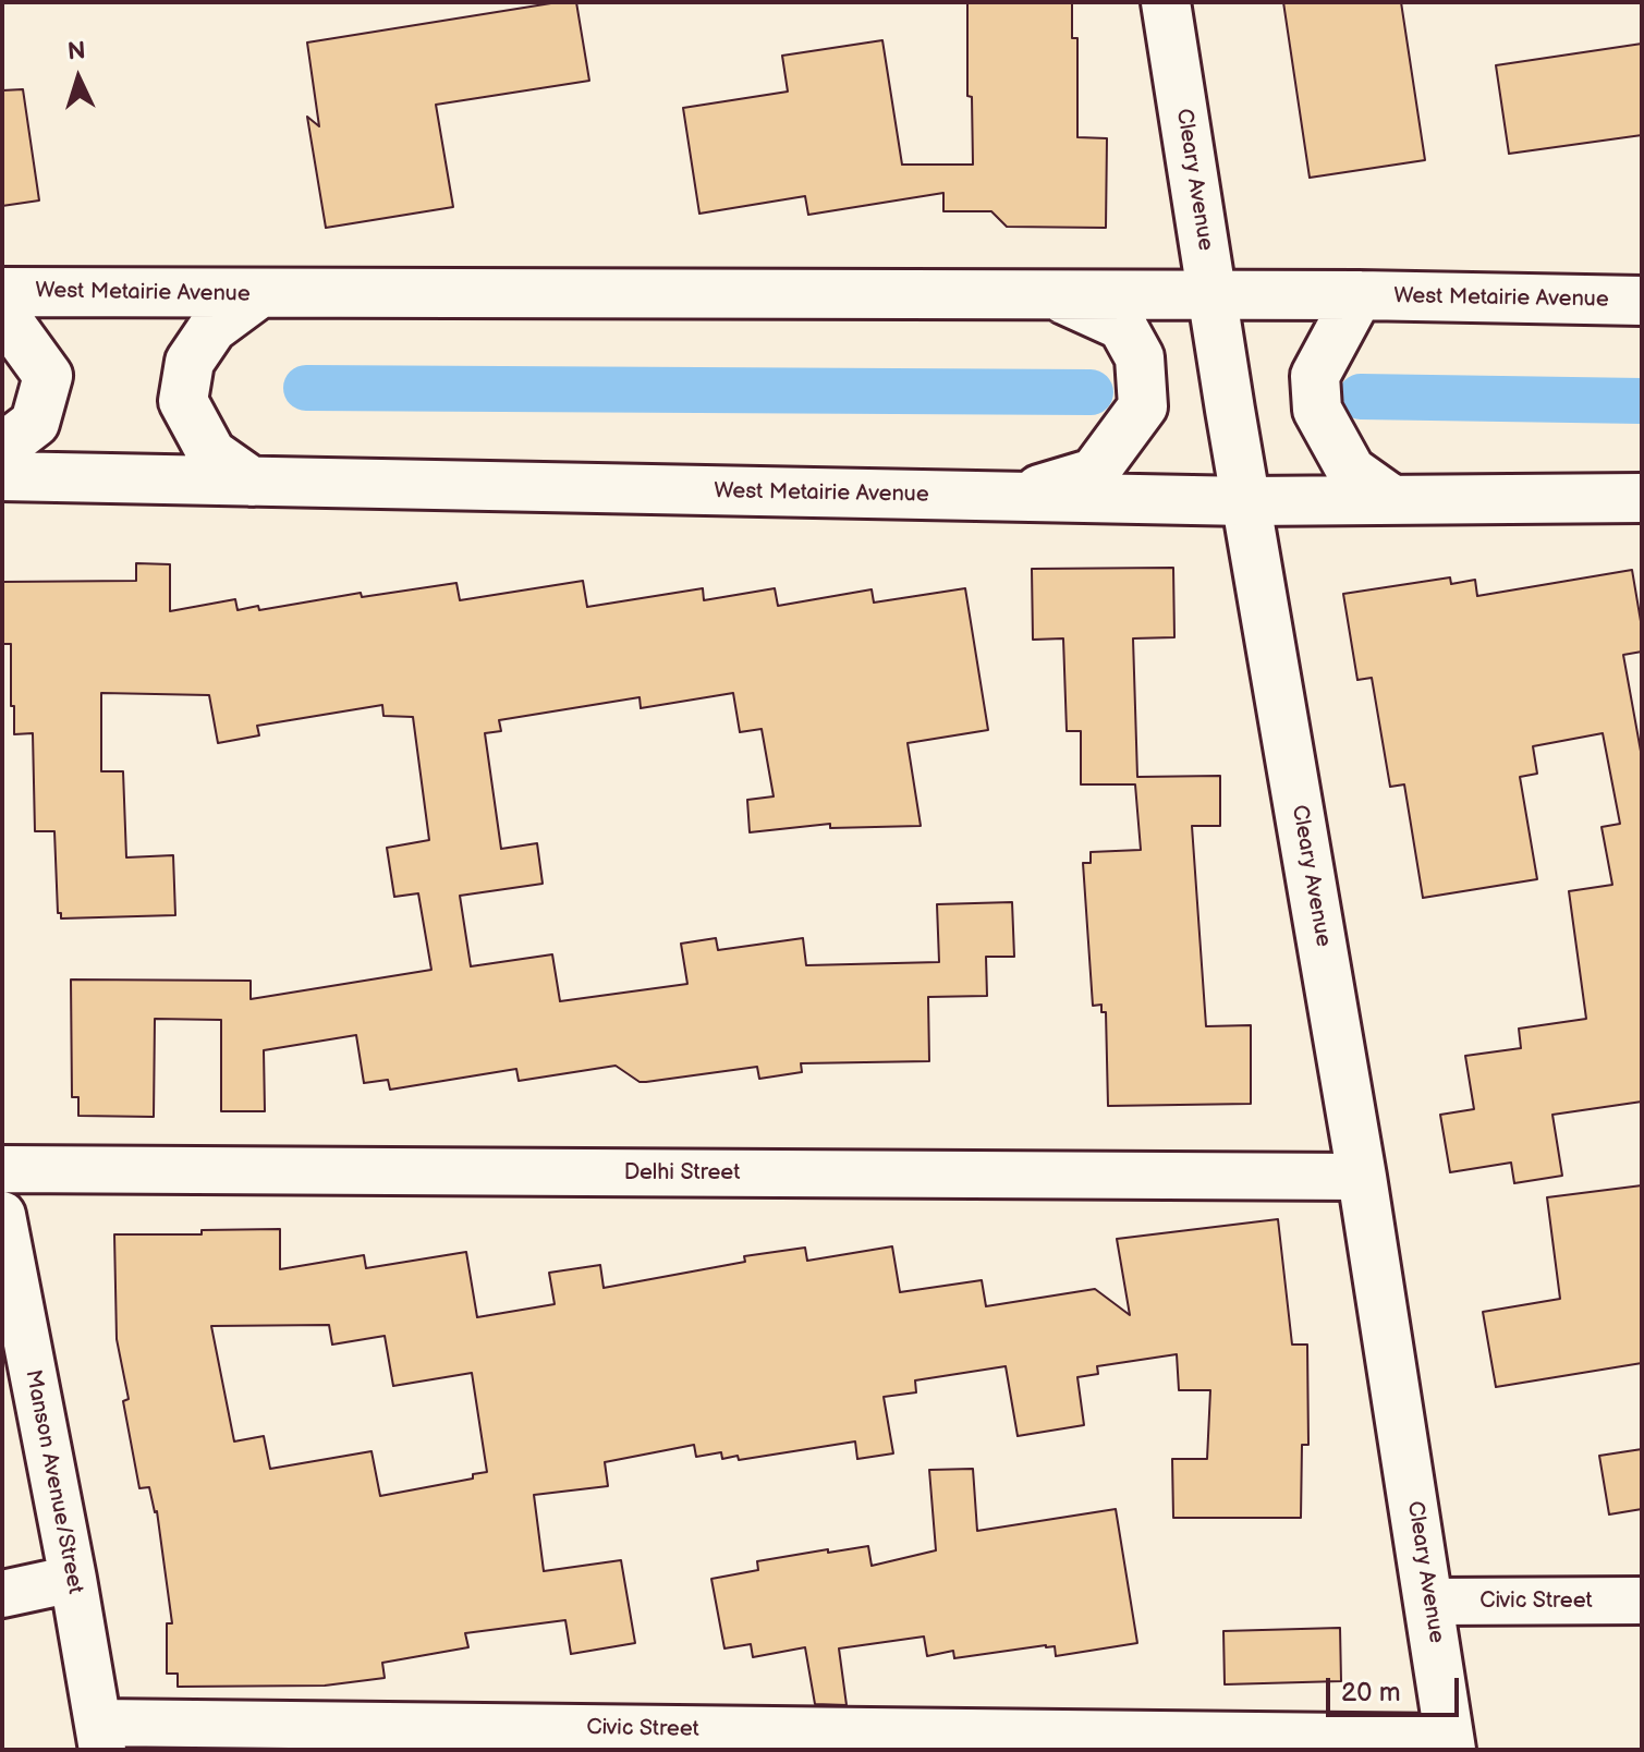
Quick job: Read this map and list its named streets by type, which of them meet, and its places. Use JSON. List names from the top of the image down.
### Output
{
  "streets": {
    "main road": ["Cleary Avenue", "West Metairie Avenue"],
    "street": ["Delhi Street", "Manson Avenue/Street", "Civic Street"]
  },
  "crossings": [
    ["Cleary Avenue", "West Metairie Avenue"],
    ["Cleary Avenue", "Delhi Street"],
    ["Cleary Avenue", "Civic Street"],
    ["Manson Avenue/Street", "Civic Street"]
  ],
  "scale_bar": "20 m",
  "north": "top"
}
